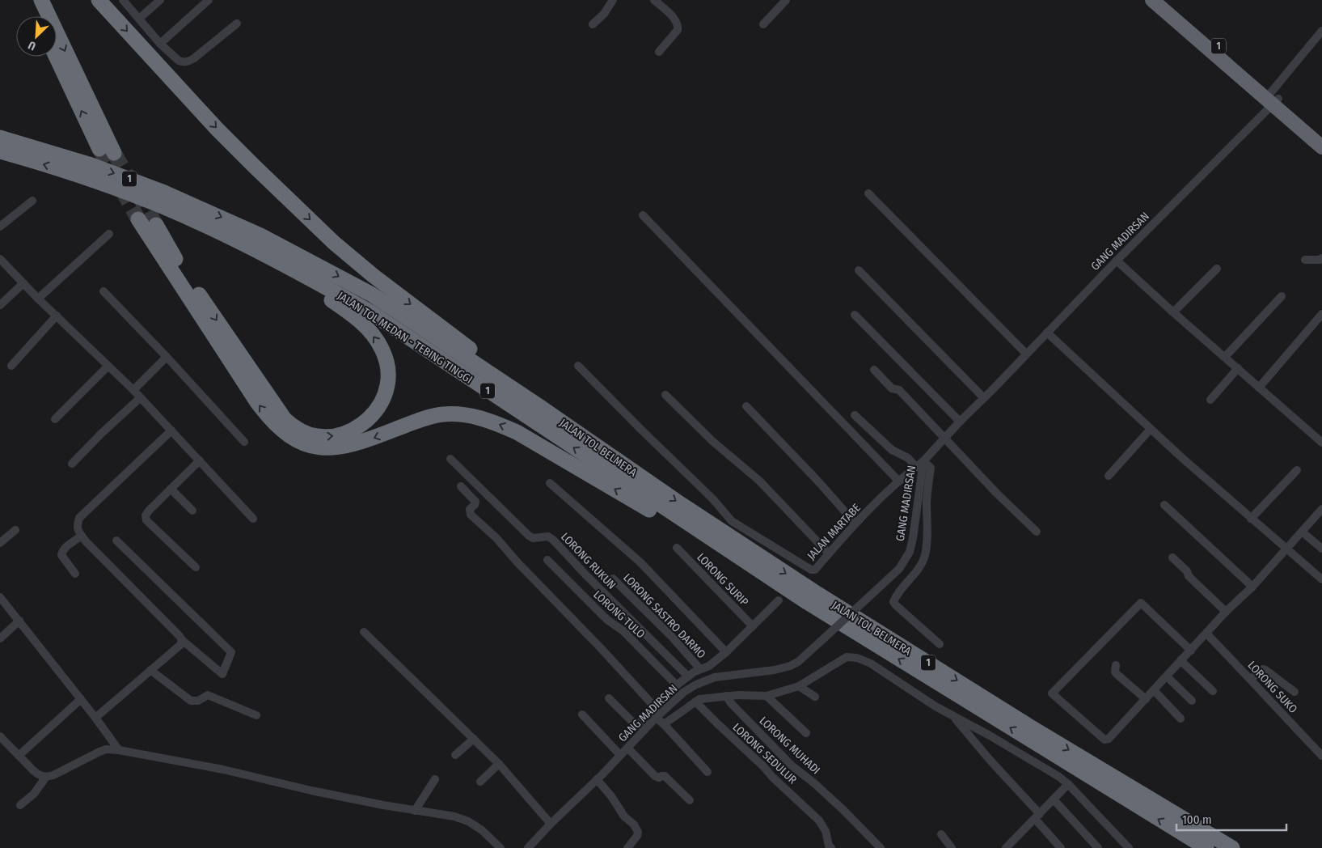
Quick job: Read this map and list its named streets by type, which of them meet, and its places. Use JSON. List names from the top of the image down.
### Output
{
  "streets": {
    "highway": ["1", "JALAN TOL MEDAN - TEBING TINGGI", "JALAN TOL BELMERA"],
    "street": [
      "GANG MADIRSAN",
      "JALAN MARTABE",
      "LORONG RUKUN",
      "LORONG SURIP",
      "LORONG TULO",
      "LORONG SASTRO DARMO",
      "LORONG SUKO",
      "LORONG MUHADI",
      "LORONG SEDULUR"
    ]
  },
  "crossings": [
    ["1", "GANG MADIRSAN"],
    ["GANG MADIRSAN", "JALAN MARTABE"],
    ["JALAN TOL MEDAN - TEBING TINGGI", "JALAN TOL BELMERA"]
  ],
  "scale_bar": "100 m",
  "north": "bottom left"
}
